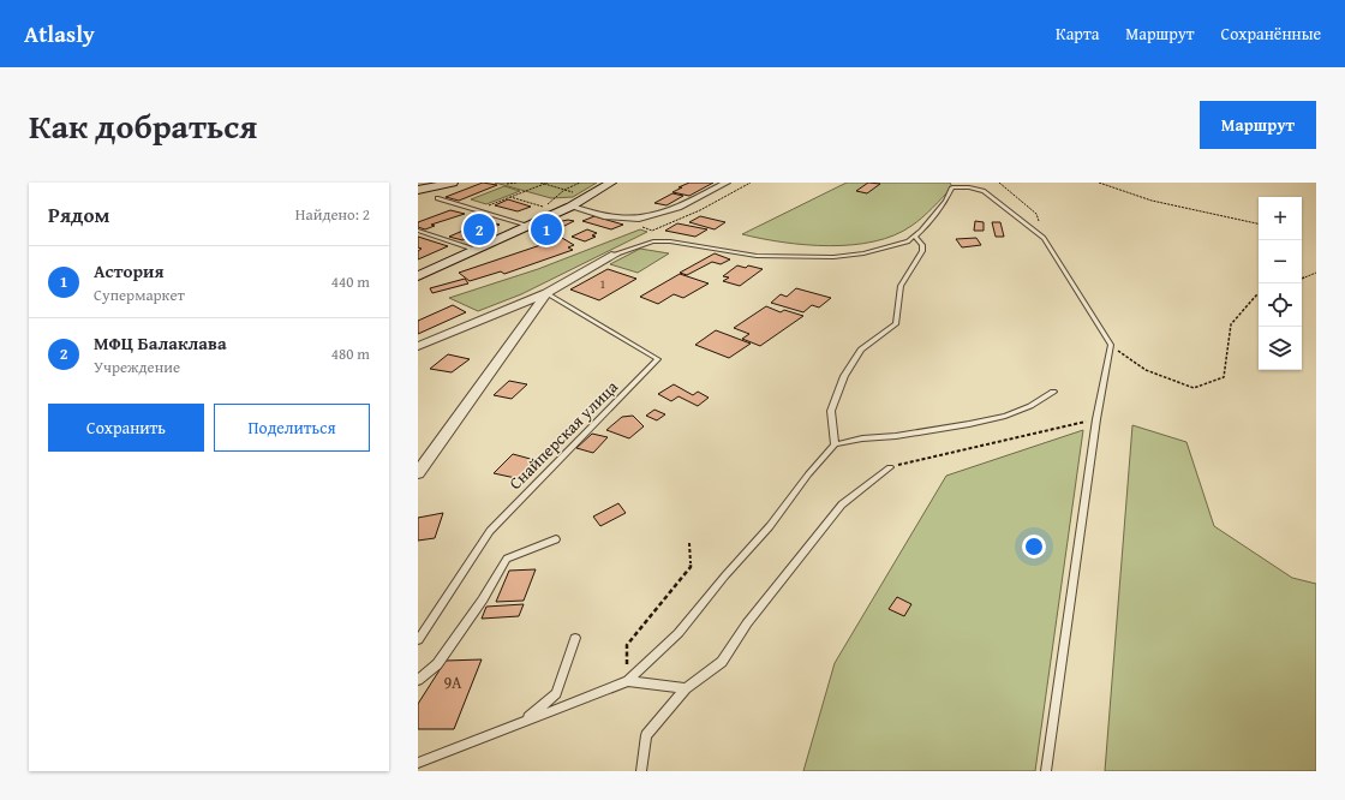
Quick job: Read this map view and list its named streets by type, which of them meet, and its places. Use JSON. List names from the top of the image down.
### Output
{
  "streets": {
    "lane": ["Снайперская улица"]
  },
  "house_numbers": ["1", "9А"],
  "page": {
    "header": "Atlasly",
    "nav": ["Карта", "Маршрут", "Сохранённые"],
    "title": "Как добраться",
    "buttons": [
      "Маршрут",
      ["Сохранить", "Поделиться"]
    ],
    "heading": ["Рядом", "Найдено: 2"],
    "map_buttons": ["+", "−"],
    "pins": ["1", "2"],
    "list": [
      {
        "mark": "1",
        "name": "Астория",
        "note": "Супермаркет",
        "value": "440 m"
      },
      {
        "mark": "2",
        "name": "МФЦ Балаклава",
        "note": "Учреждение",
        "value": "480 m"
      }
    ]
  }
}
